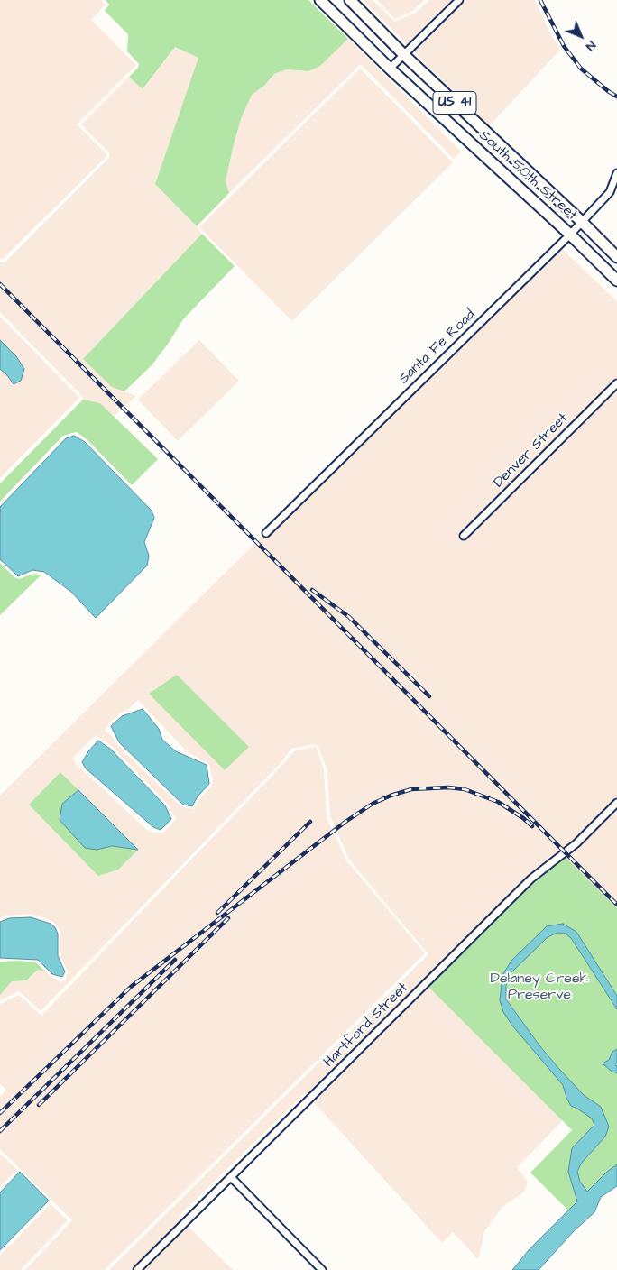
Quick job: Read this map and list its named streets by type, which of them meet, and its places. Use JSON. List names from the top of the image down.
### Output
{
  "streets": {
    "main road": ["US 41", "South 50th Street"],
    "street": ["Santa Fe Road", "Denver Street", "Hartford Street"]
  },
  "crossings": [
    ["South 50th Street", "Santa Fe Road"]
  ],
  "parks": ["Delaney Creek Preserve"],
  "north": "bottom right"
}
